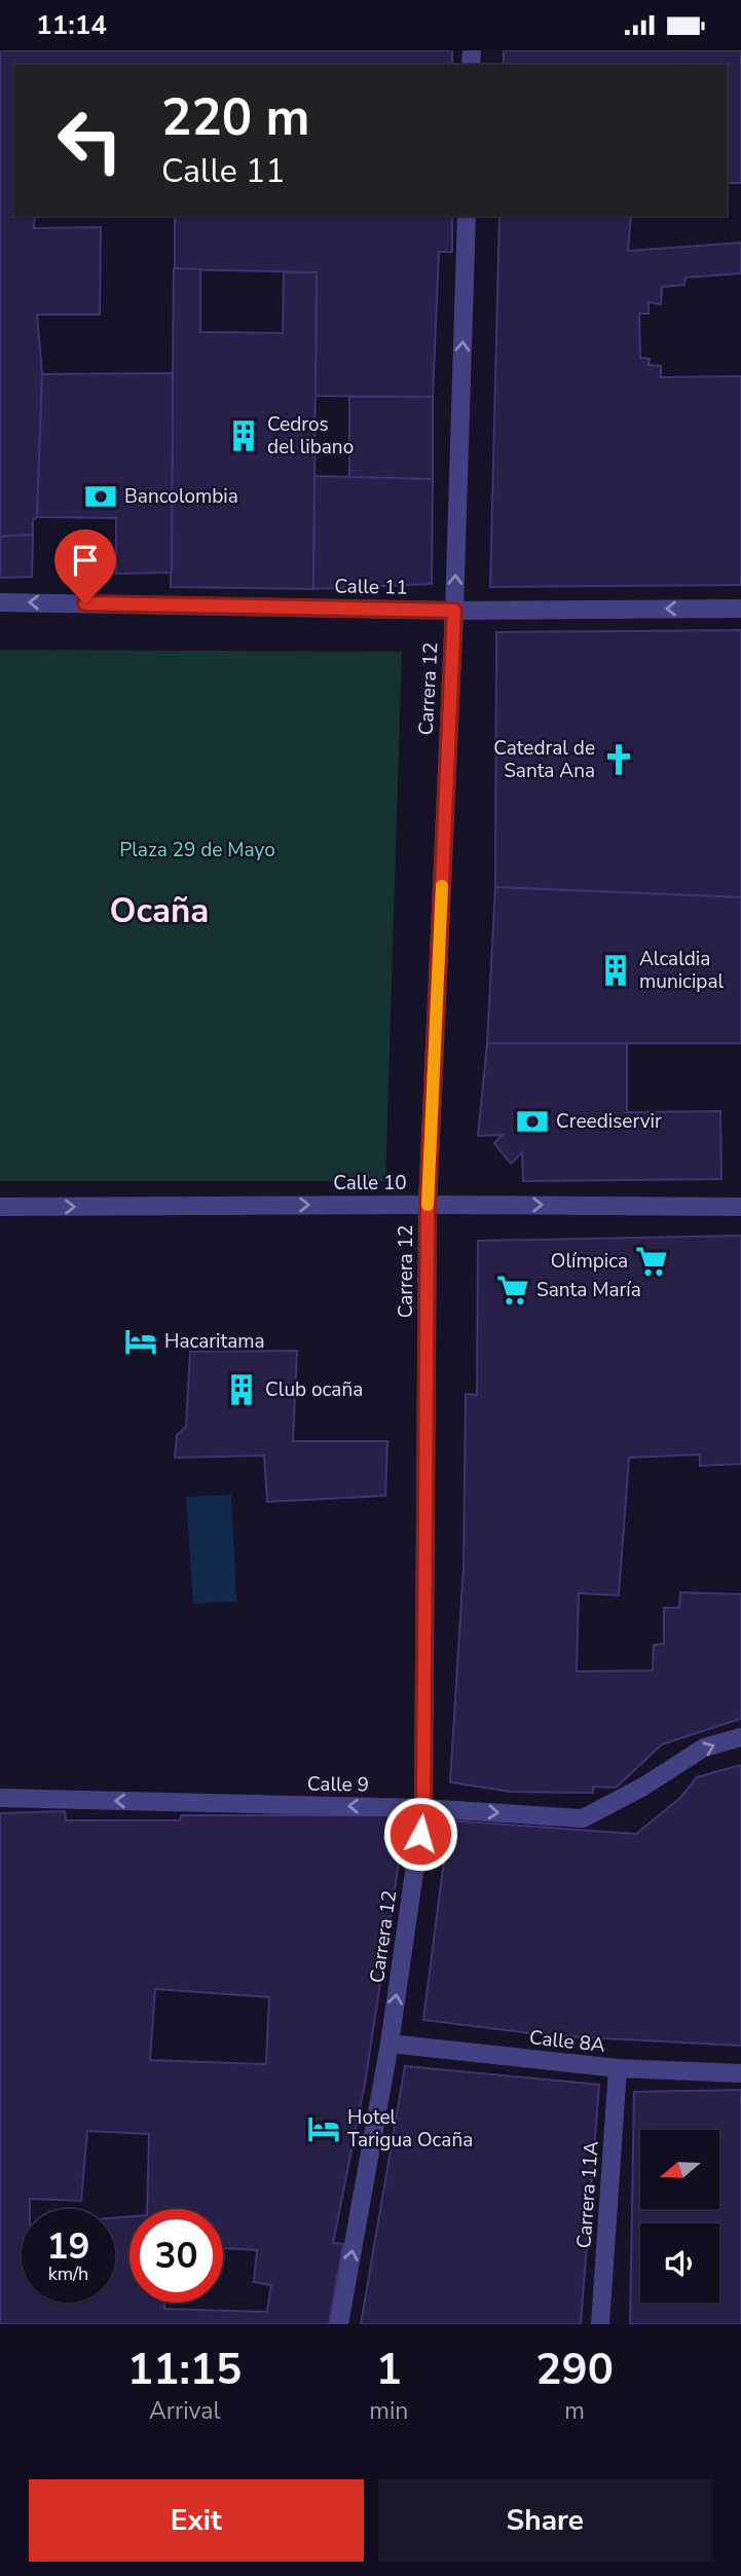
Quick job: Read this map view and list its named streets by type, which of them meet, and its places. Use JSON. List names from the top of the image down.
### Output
{
  "streets": {
    "street": [
      "Calle 11",
      "Carrera 12",
      "Calle 10",
      "Calle 9",
      "Calle 8A",
      "Carrera 11A"
    ]
  },
  "crossings": [
    ["Calle 11", "Carrera 12"],
    ["Carrera 12", "Calle 10"],
    ["Carrera 12", "Calle 9"],
    ["Carrera 12", "Calle 8A"],
    ["Calle 8A", "Carrera 11A"]
  ],
  "one_way": ["Calle 11", "Carrera 12", "Calle 10"],
  "districts": ["Ocaña"],
  "parks": ["Plaza 29 de Mayo"],
  "places": {
    "building": ["Cedros del libano", "Alcaldia municipal", "Club ocaña"],
    "bank": ["Bancolombia", "Creediservir"],
    "church": ["Catedral de Santa Ana"],
    "supermarket": ["Olímpica", "Santa María"],
    "hotel": ["Hacaritama", "Hotel Tarigua Ocaña"]
  },
  "north": "left",
  "page": {
    "status": "11:14",
    "turn": ["220 m", "Calle 11"],
    "speed": "19 km/h",
    "limit": "30",
    "eta": [
      "11:15",
      "Arrival",
      "1",
      "min",
      "290",
      "m"
    ],
    "buttons": ["Exit", "Share"]
  }
}
